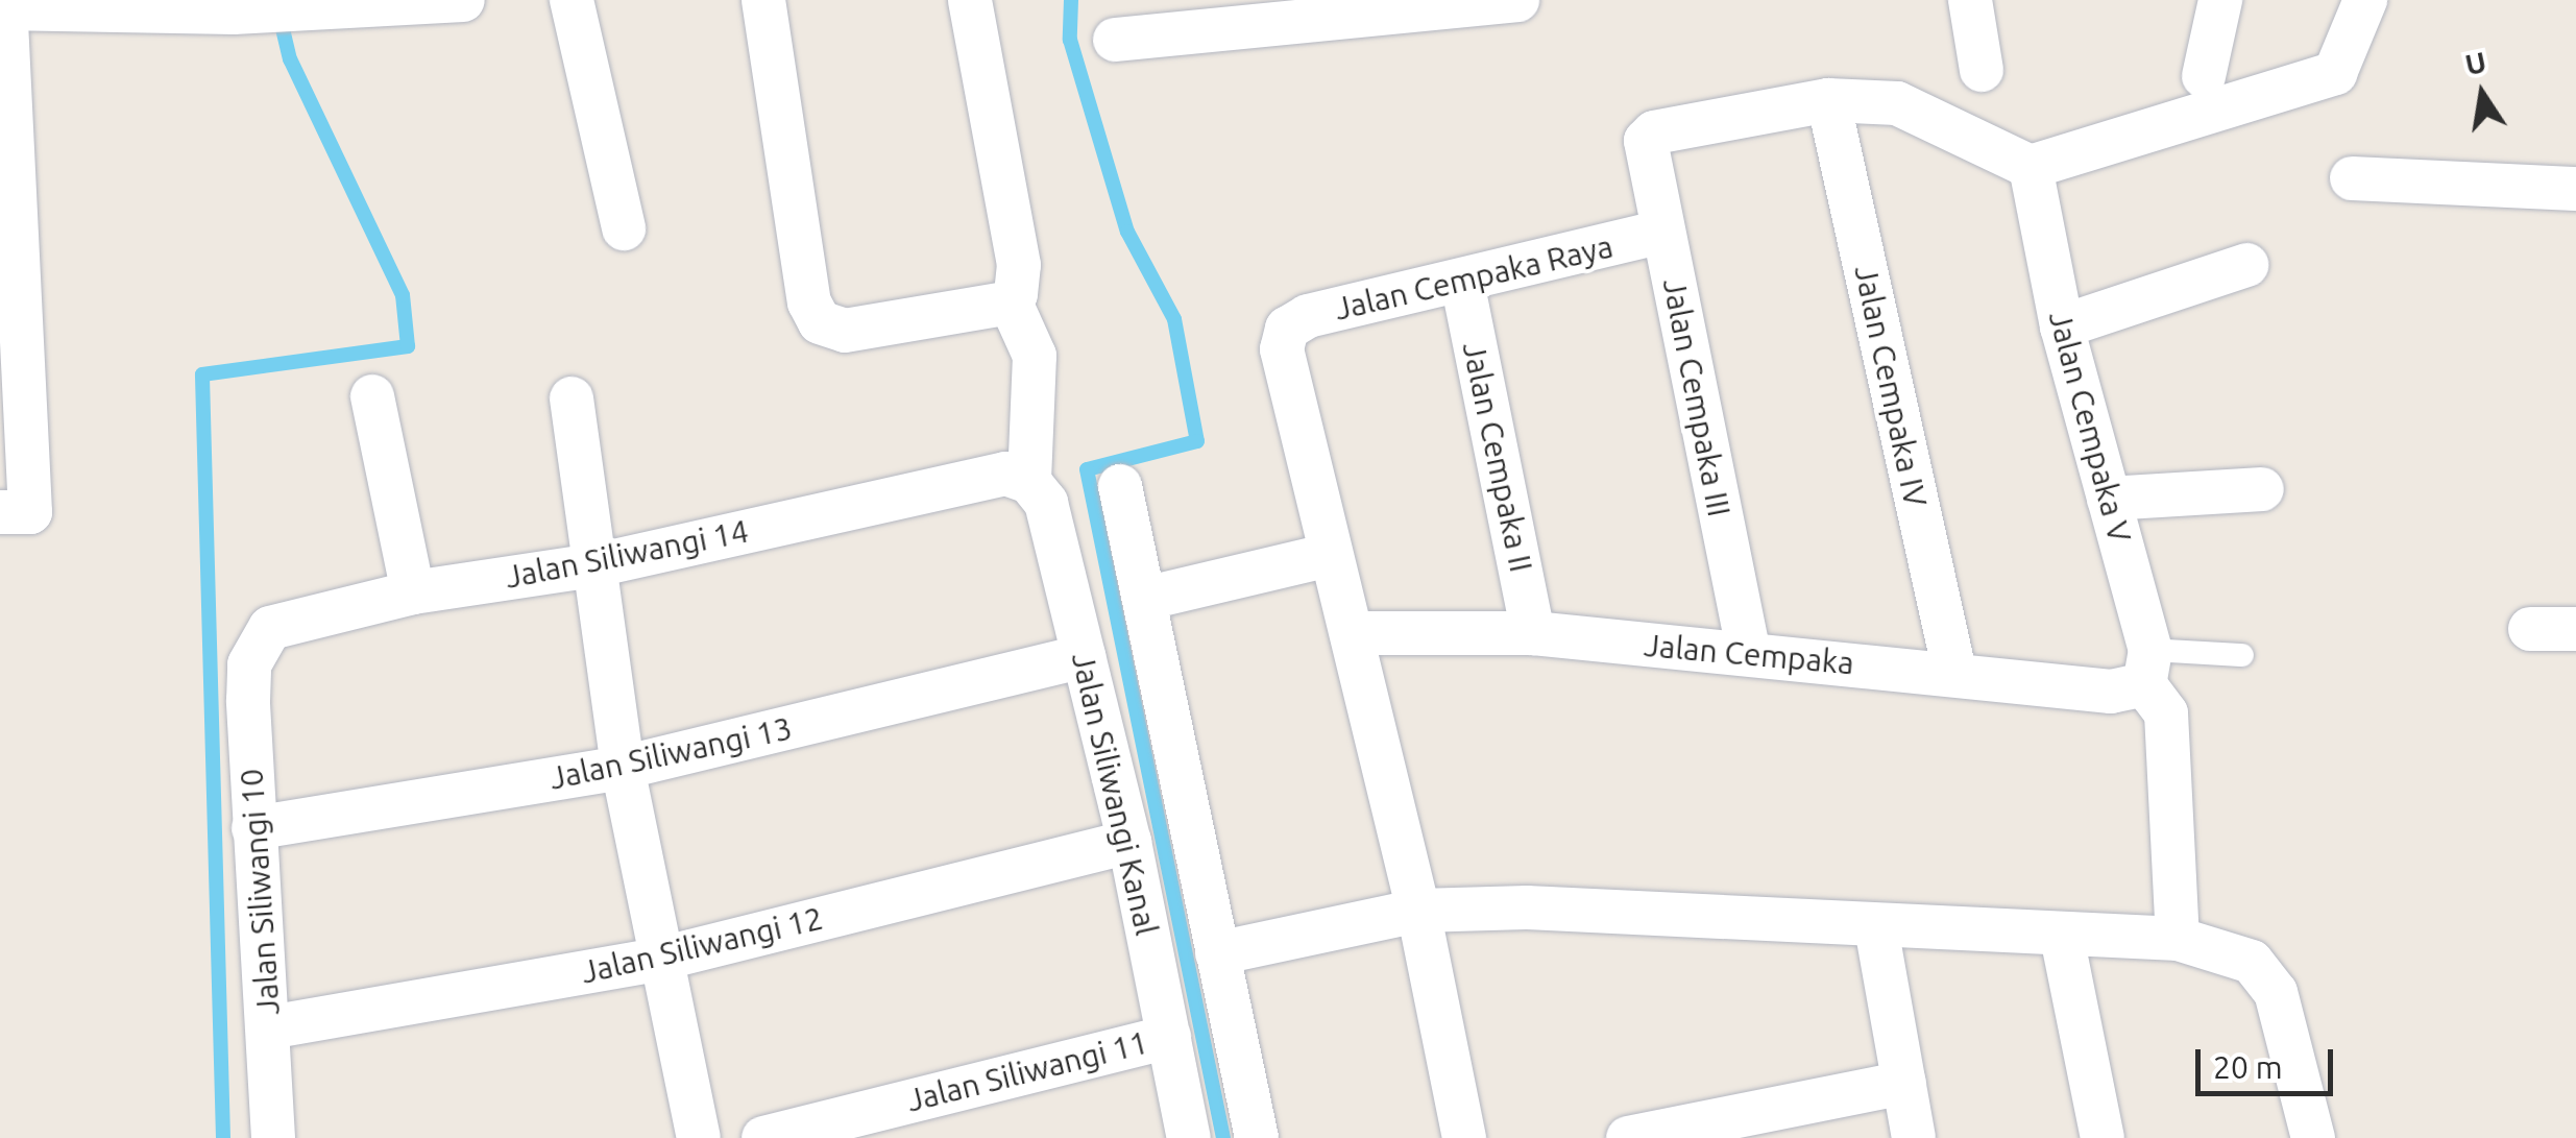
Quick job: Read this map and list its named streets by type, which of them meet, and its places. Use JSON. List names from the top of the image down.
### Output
{
  "streets": {
    "street": [
      "Jalan Cempaka Raya",
      "Jalan Cempaka IV",
      "Jalan Cempaka III",
      "Jalan Cempaka V",
      "Jalan Cempaka II",
      "Jalan Siliwangi 14",
      "Jalan Cempaka",
      "Jalan Siliwangi 13",
      "Jalan Siliwangi Kanal",
      "Jalan Siliwangi 10",
      "Jalan Siliwangi 12",
      "Jalan Siliwangi 11"
    ]
  },
  "crossings": [
    ["Jalan Cempaka Raya", "Jalan Cempaka III"],
    ["Jalan Cempaka Raya", "Jalan Cempaka II"],
    ["Jalan Cempaka IV", "Jalan Cempaka III"],
    ["Jalan Cempaka IV", "Jalan Cempaka"],
    ["Jalan Cempaka III", "Jalan Cempaka"],
    ["Jalan Cempaka V", "Jalan Cempaka"],
    ["Jalan Cempaka II", "Jalan Cempaka"],
    ["Jalan Siliwangi 14", "Jalan Siliwangi Kanal"],
    ["Jalan Siliwangi 14", "Jalan Siliwangi 10"],
    ["Jalan Siliwangi 13", "Jalan Siliwangi Kanal"],
    ["Jalan Siliwangi 13", "Jalan Siliwangi 10"],
    ["Jalan Siliwangi Kanal", "Jalan Siliwangi 12"],
    ["Jalan Siliwangi Kanal", "Jalan Siliwangi 11"],
    ["Jalan Siliwangi 10", "Jalan Siliwangi 12"]
  ],
  "scale_bar": "20 m",
  "north": "top"
}
